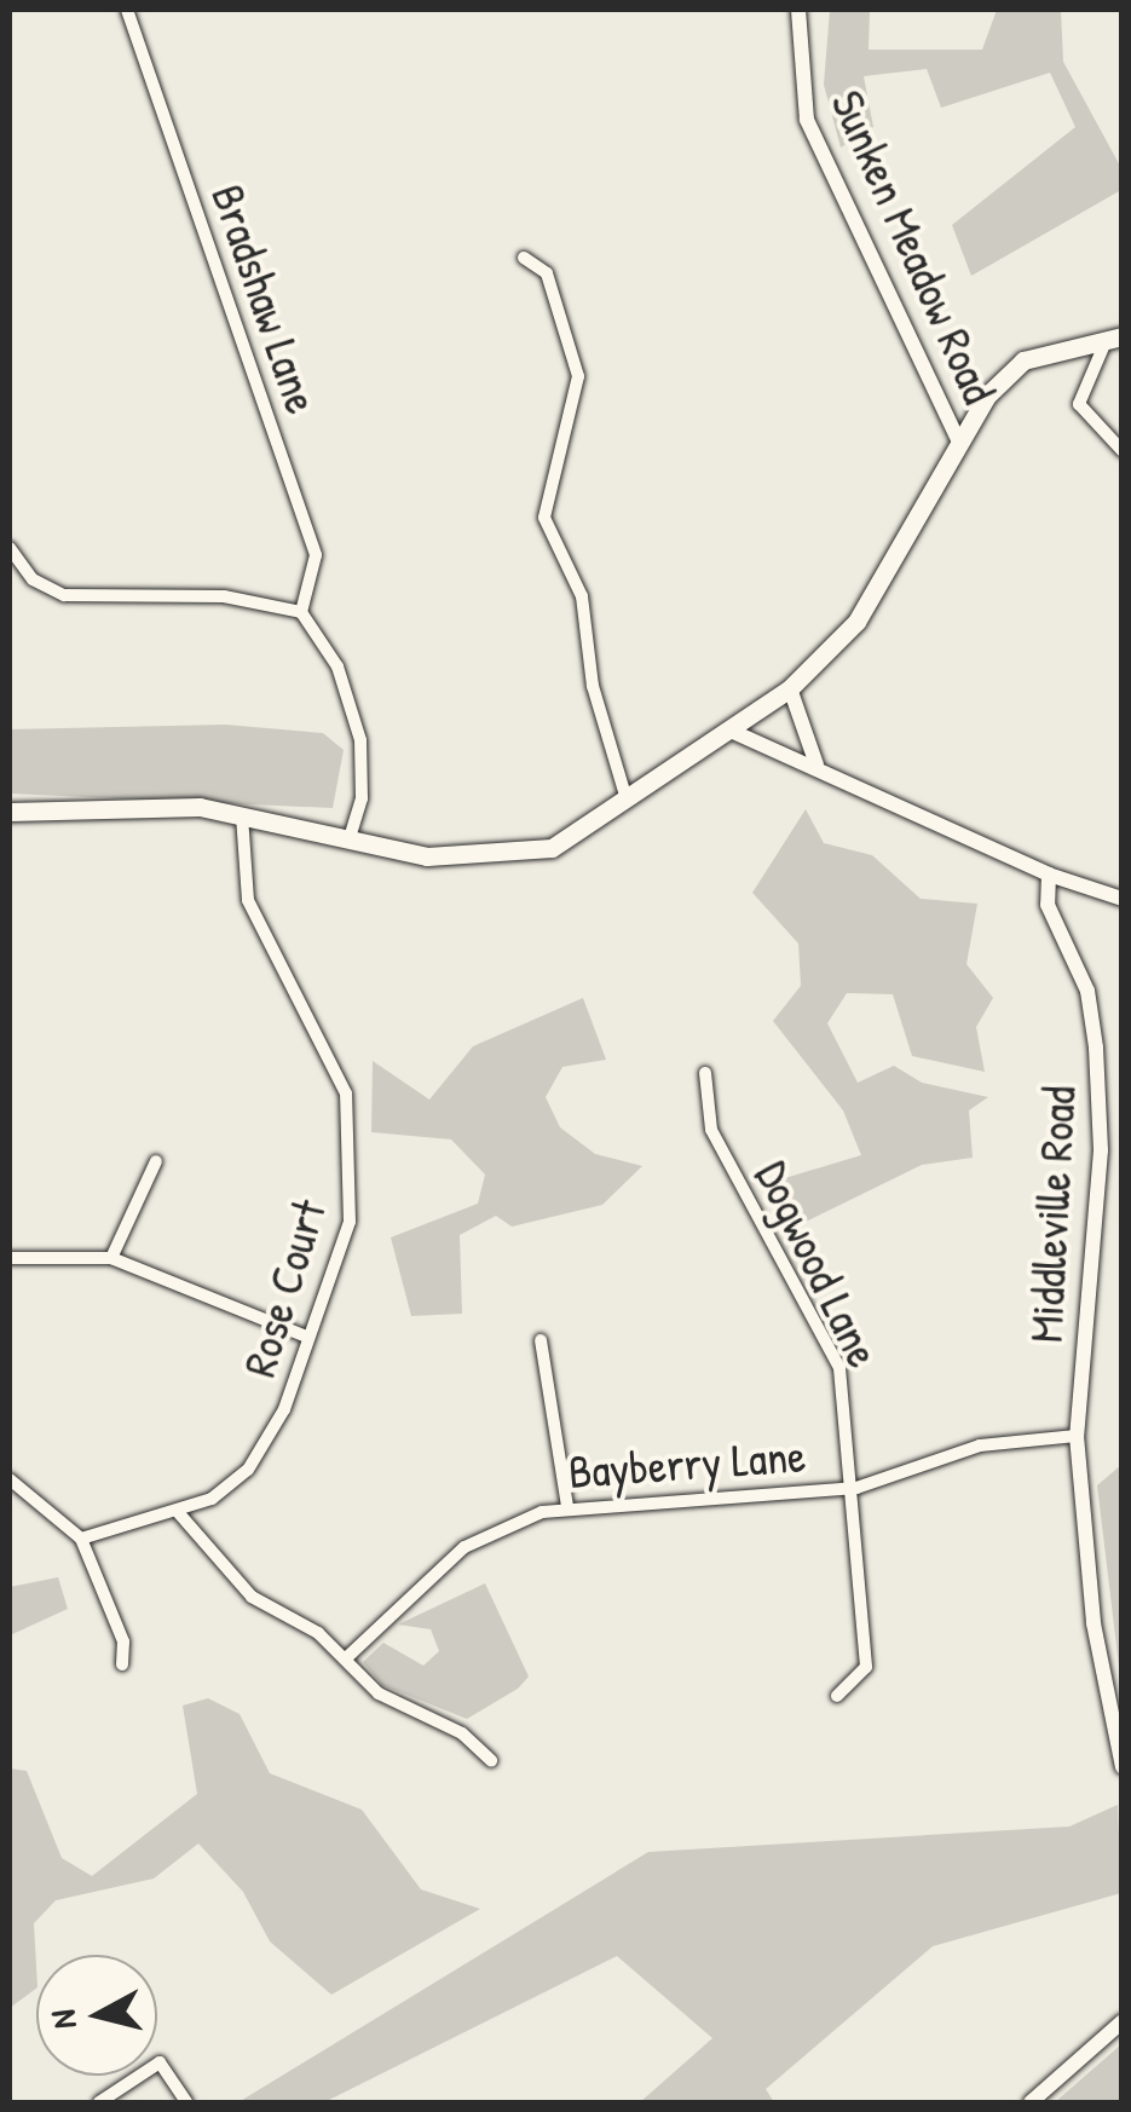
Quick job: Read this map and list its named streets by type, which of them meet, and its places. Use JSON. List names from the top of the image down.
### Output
{
  "streets": {
    "street": [
      "Sunken Meadow Road",
      "Bradshaw Lane",
      "Middleville Road",
      "Dogwood Lane",
      "Rose Court",
      "Bayberry Lane"
    ]
  },
  "crossings": [
    ["Middleville Road", "Bayberry Lane"],
    ["Dogwood Lane", "Bayberry Lane"]
  ],
  "north": "left"
}
